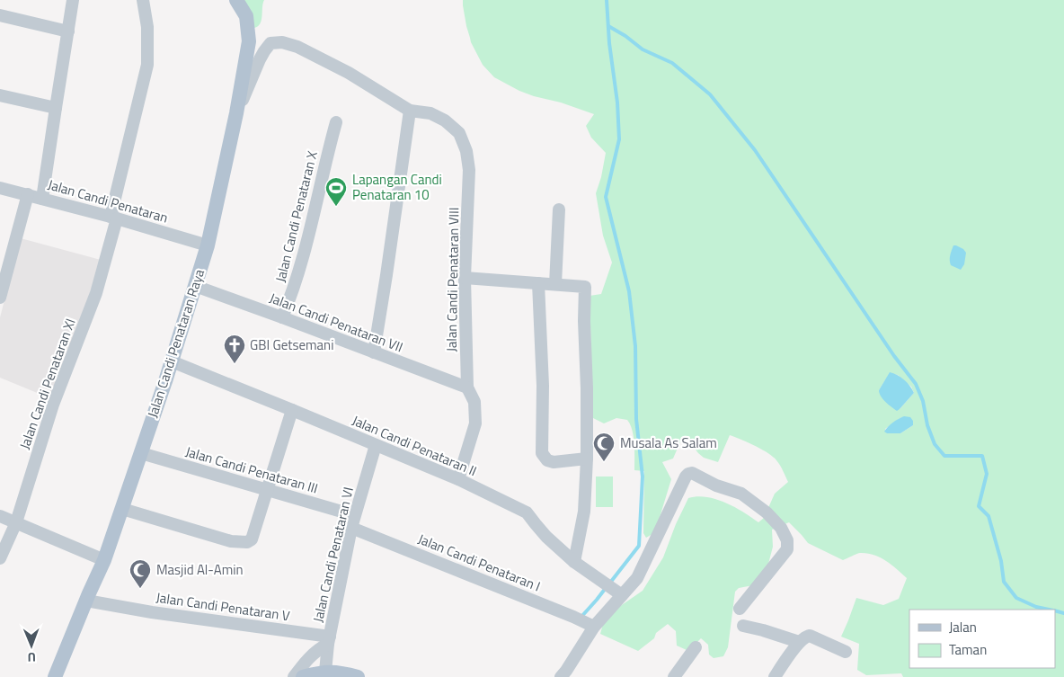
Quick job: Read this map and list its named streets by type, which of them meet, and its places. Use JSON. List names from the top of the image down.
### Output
{
  "streets": {
    "main road": ["Jalan Candi Penataran Raya"],
    "street": [
      "Jalan Candi Penataran",
      "Jalan Candi Penataran X",
      "Jalan Candi Penataran VIII",
      "Jalan Candi Penataran VII",
      "Jalan Candi Penataran XI",
      "Jalan Candi Penataran II",
      "Jalan Candi Penataran III",
      "Jalan Candi Penataran VI",
      "Jalan Candi Penataran I",
      "Jalan Candi Penataran V"
    ]
  },
  "crossings": [
    ["Jalan Candi Penataran", "Jalan Candi Penataran Raya"],
    ["Jalan Candi Penataran", "Jalan Candi Penataran XI"],
    ["Jalan Candi Penataran X", "Jalan Candi Penataran VII"],
    ["Jalan Candi Penataran VIII", "Jalan Candi Penataran VII"],
    ["Jalan Candi Penataran VIII", "Jalan Candi Penataran II"],
    ["Jalan Candi Penataran VII", "Jalan Candi Penataran Raya"],
    ["Jalan Candi Penataran Raya", "Jalan Candi Penataran II"],
    ["Jalan Candi Penataran Raya", "Jalan Candi Penataran III"],
    ["Jalan Candi Penataran Raya", "Jalan Candi Penataran V"],
    ["Jalan Candi Penataran II", "Jalan Candi Penataran VI"],
    ["Jalan Candi Penataran III", "Jalan Candi Penataran VI"],
    ["Jalan Candi Penataran VI", "Jalan Candi Penataran I"],
    ["Jalan Candi Penataran VI", "Jalan Candi Penataran V"]
  ],
  "places": {
    "sports": ["Lapangan Candi Penataran 10"],
    "church": ["GBI Getsemani"],
    "mosque": ["Musala As Salam", "Masjid Al-Amin"]
  },
  "legend": ["Jalan", "Taman"],
  "north": "bottom"
}
